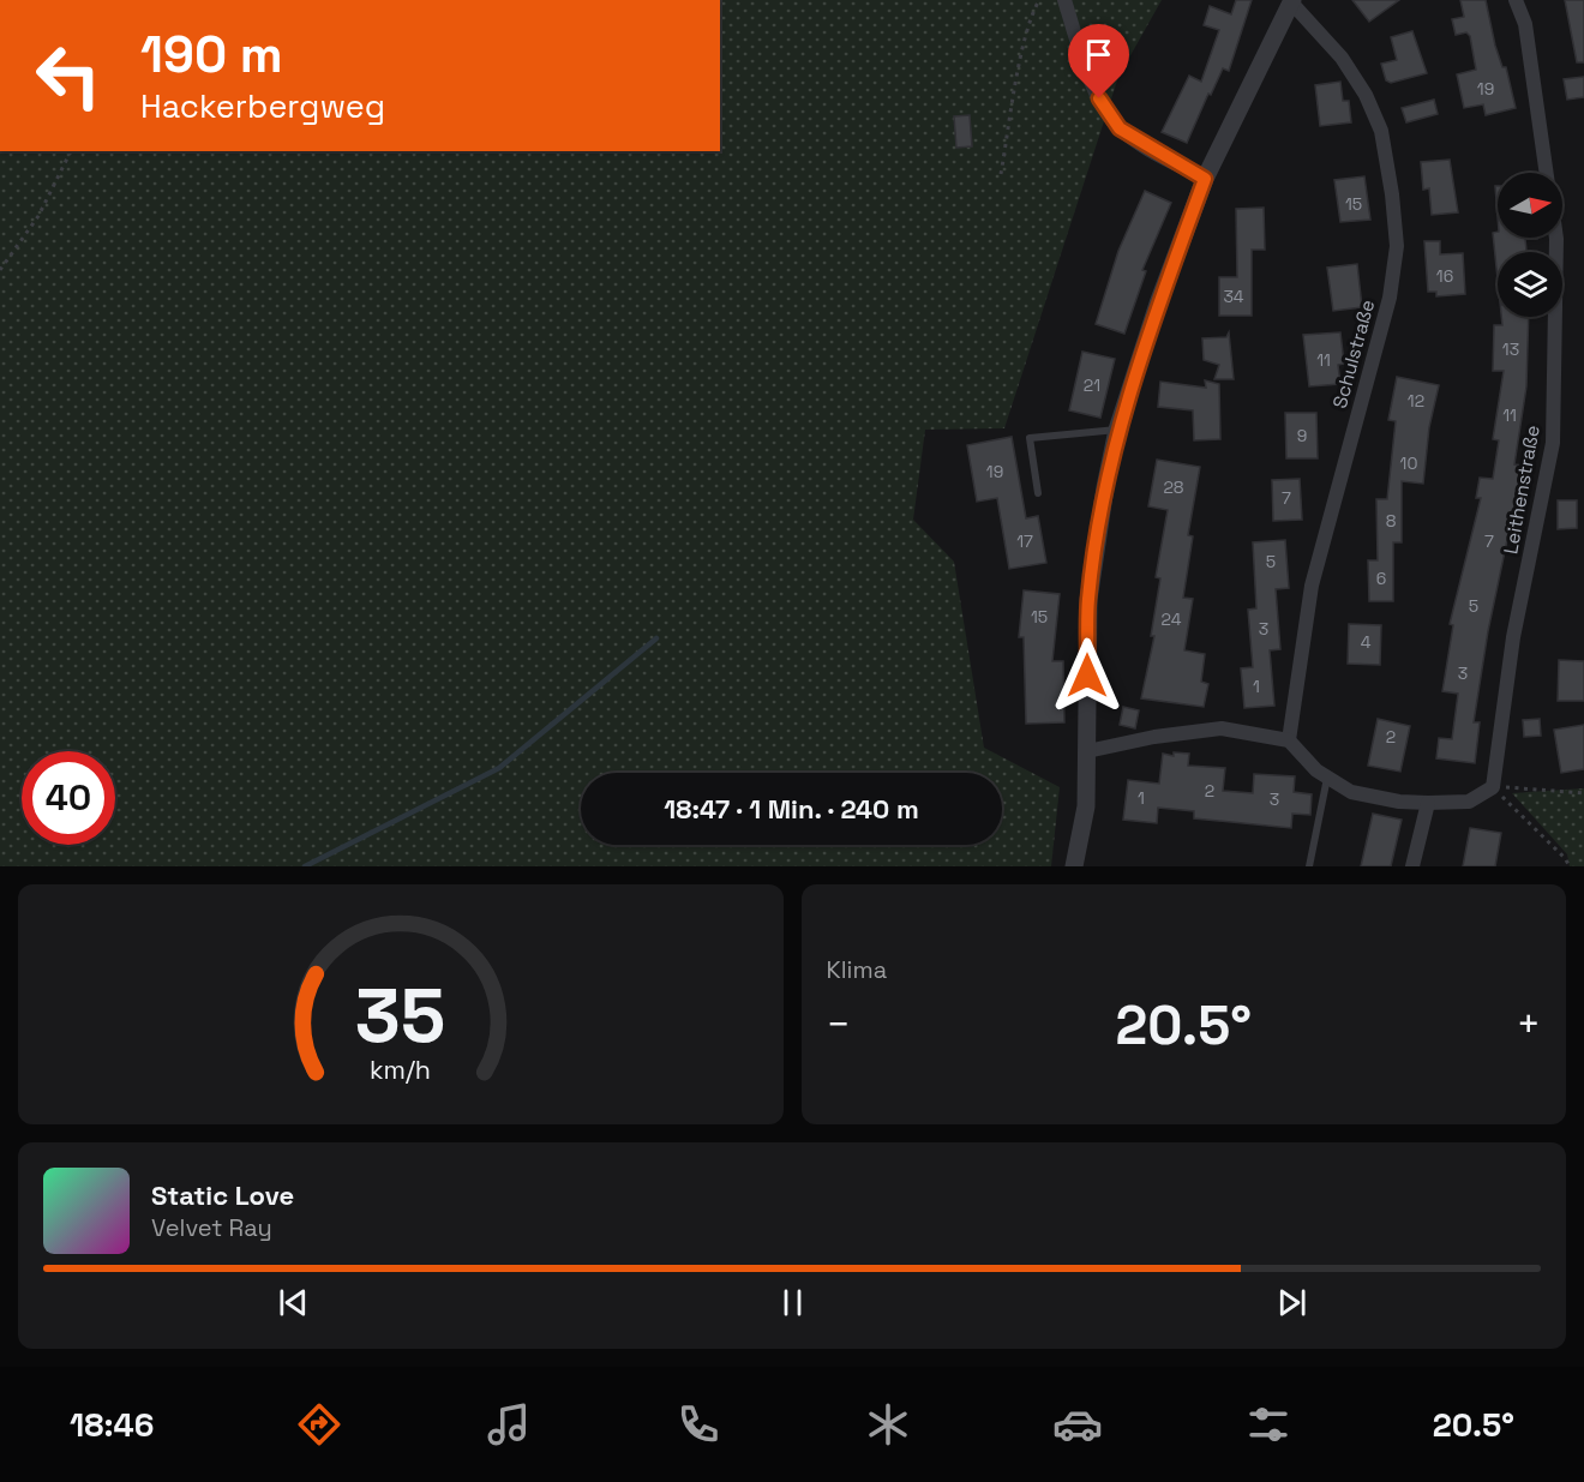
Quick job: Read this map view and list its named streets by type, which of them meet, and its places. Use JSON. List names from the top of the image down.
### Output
{
  "streets": {
    "street": ["Schulstraße", "Leithenstraße"]
  },
  "house_numbers": [
    "19",
    "15",
    "16",
    "34",
    "13",
    "11",
    "21",
    "12",
    "11",
    "9",
    "10",
    "19",
    "28",
    "7",
    "8",
    "17",
    "7",
    "5",
    "6",
    "5",
    "15",
    "24",
    "3",
    "4",
    "3",
    "1",
    "2",
    "2",
    "1",
    "3"
  ],
  "north": "right",
  "page": {
    "turn": ["190 m", "Hackerbergweg"],
    "limit": "40",
    "trip": "18:47 · 1 Min. · 240 m",
    "tile": "Klima",
    "heat": ["−", "20.5°", "+"],
    "song": ["Static Love", "Velvet Ray"],
    "tabs": ["18:46", "20.5°"],
    "gauge": ["35", "km/h"]
  }
}
